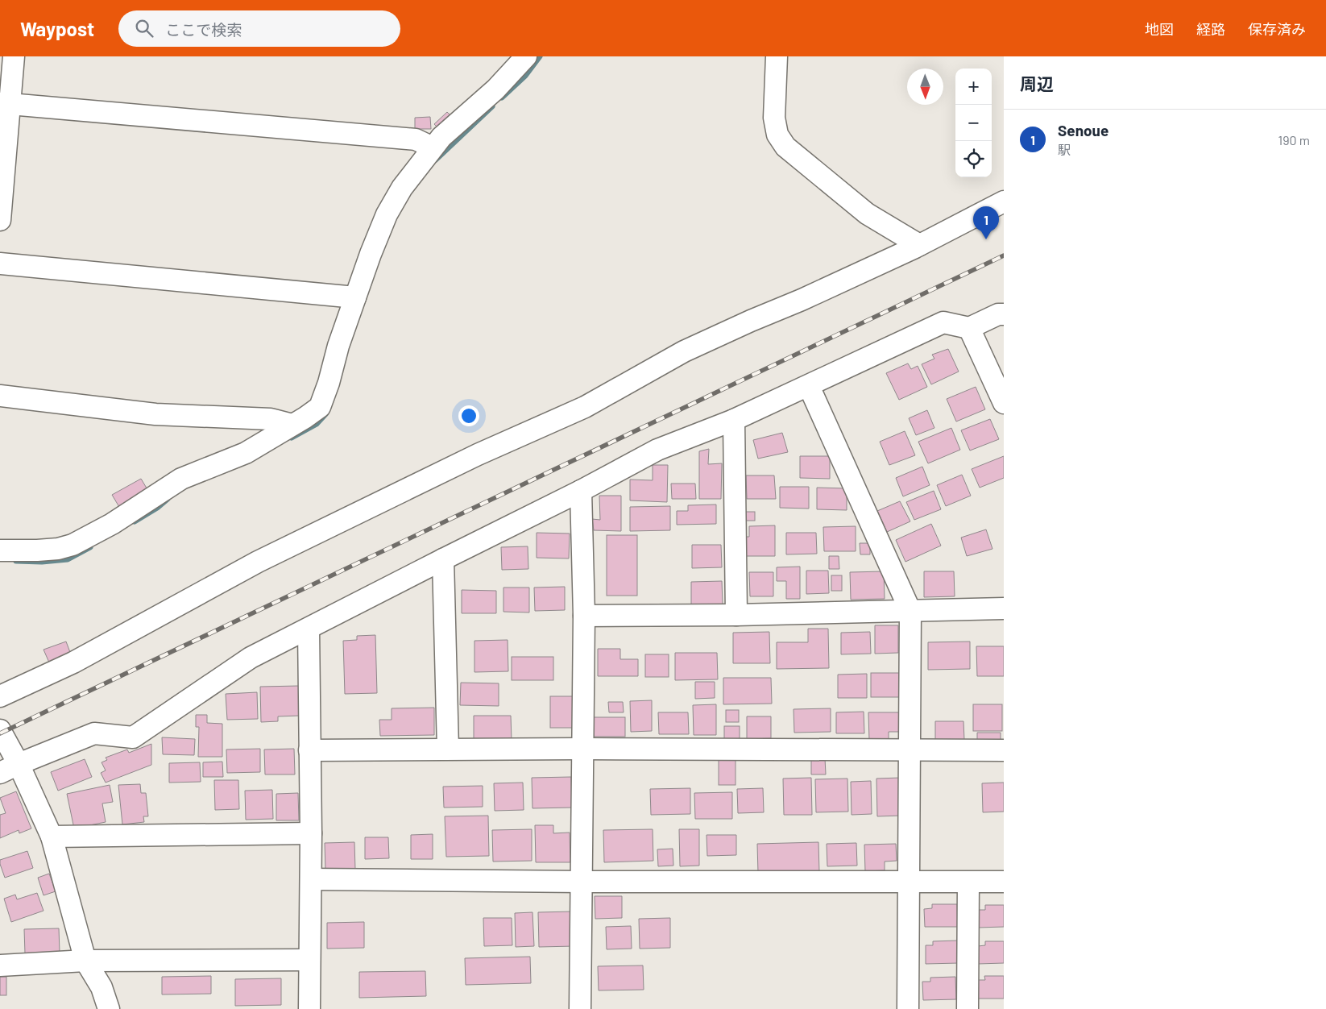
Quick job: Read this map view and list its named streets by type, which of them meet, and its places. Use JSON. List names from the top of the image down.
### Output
{
  "north": "bottom",
  "page": {
    "header": "Waypost",
    "search": "ここで検索",
    "nav": ["地図", "経路", "保存済み"],
    "heading": "周辺",
    "map_buttons": ["+", "−"],
    "list": [
      {
        "mark": "1",
        "name": "Senoue",
        "note": "駅",
        "value": "190 m"
      }
    ],
    "pins": "1"
  }
}
